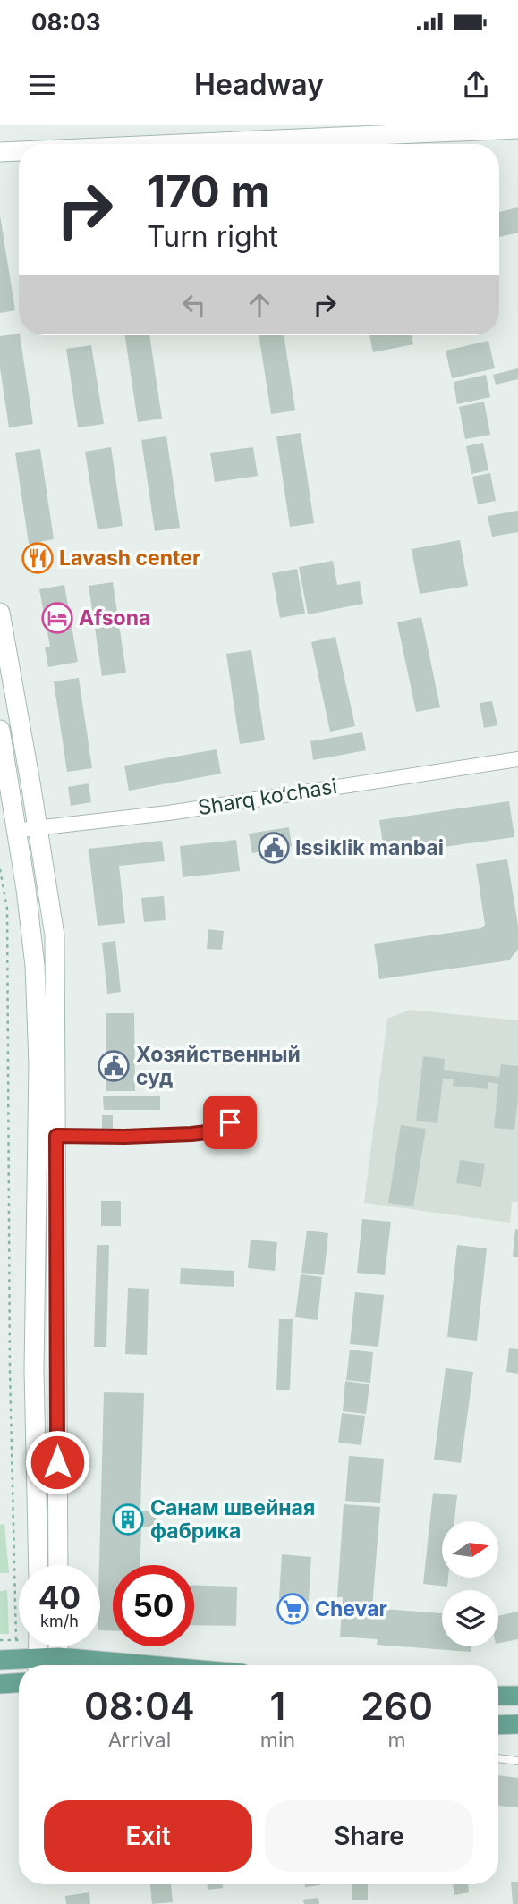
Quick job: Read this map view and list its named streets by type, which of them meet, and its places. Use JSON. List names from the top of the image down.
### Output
{
  "streets": {
    "street": ["Sharq ko‘chasi"]
  },
  "places": {
    "restaurant": ["Lavash center"],
    "hotel": ["Afsona"],
    "public building": ["Issiklik manbai", "Хозяйственный суд"],
    "building": ["Санам швейная фабрика"],
    "supermarket": ["Chevar"]
  },
  "north": "right",
  "page": {
    "status": "08:03",
    "header": "Headway",
    "turn": ["170 m", "Turn right"],
    "speed": "40 km/h",
    "limit": "50",
    "eta": [
      "08:04",
      "Arrival",
      "1",
      "min",
      "260",
      "m"
    ],
    "buttons": ["Exit", "Share"]
  }
}
